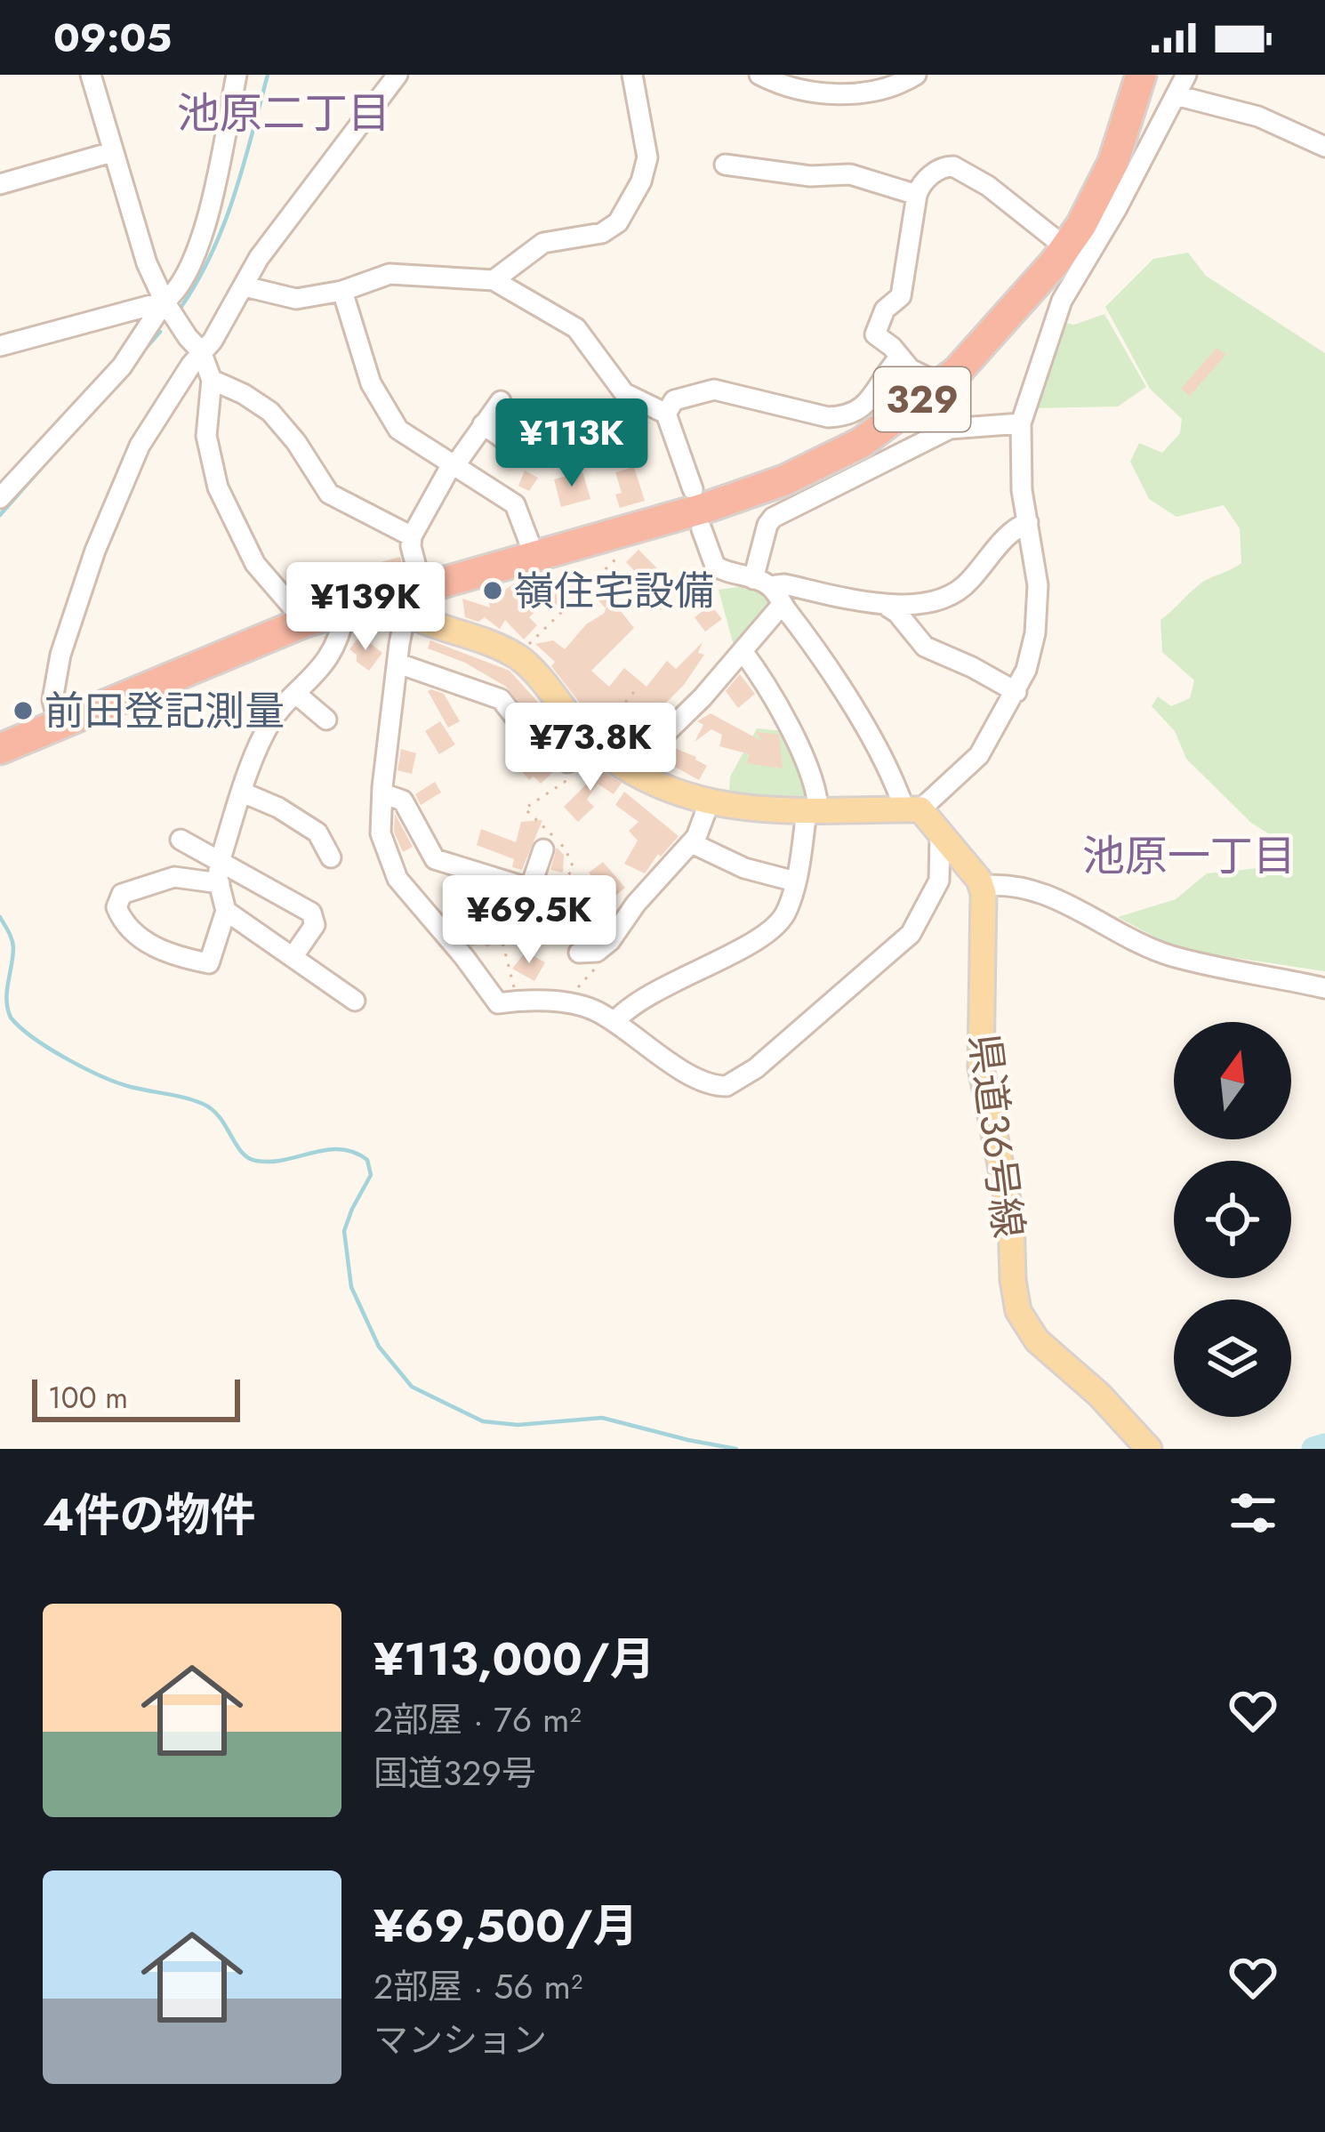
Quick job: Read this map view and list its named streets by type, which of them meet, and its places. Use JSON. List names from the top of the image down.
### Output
{
  "streets": {
    "highway": ["329"],
    "main road": ["県道36号線"]
  },
  "districts": ["池原二丁目", "池原一丁目"],
  "places": ["嶺住宅設備", "前田登記測量"],
  "scale_bar": "100 m",
  "north": "top",
  "page": {
    "status": "09:05",
    "price": [
      "¥113K",
      "¥139K",
      "¥73.8K",
      "¥69.5K"
    ],
    "scale": "100 m",
    "heading": "4件の物件",
    "list": [
      {
        "name": "¥113,000/月",
        "note": "2部屋 · 76 m² · 国道329号"
      },
      {
        "name": "¥69,500/月",
        "note": "2部屋 · 56 m² · マンション"
      }
    ]
  }
}
